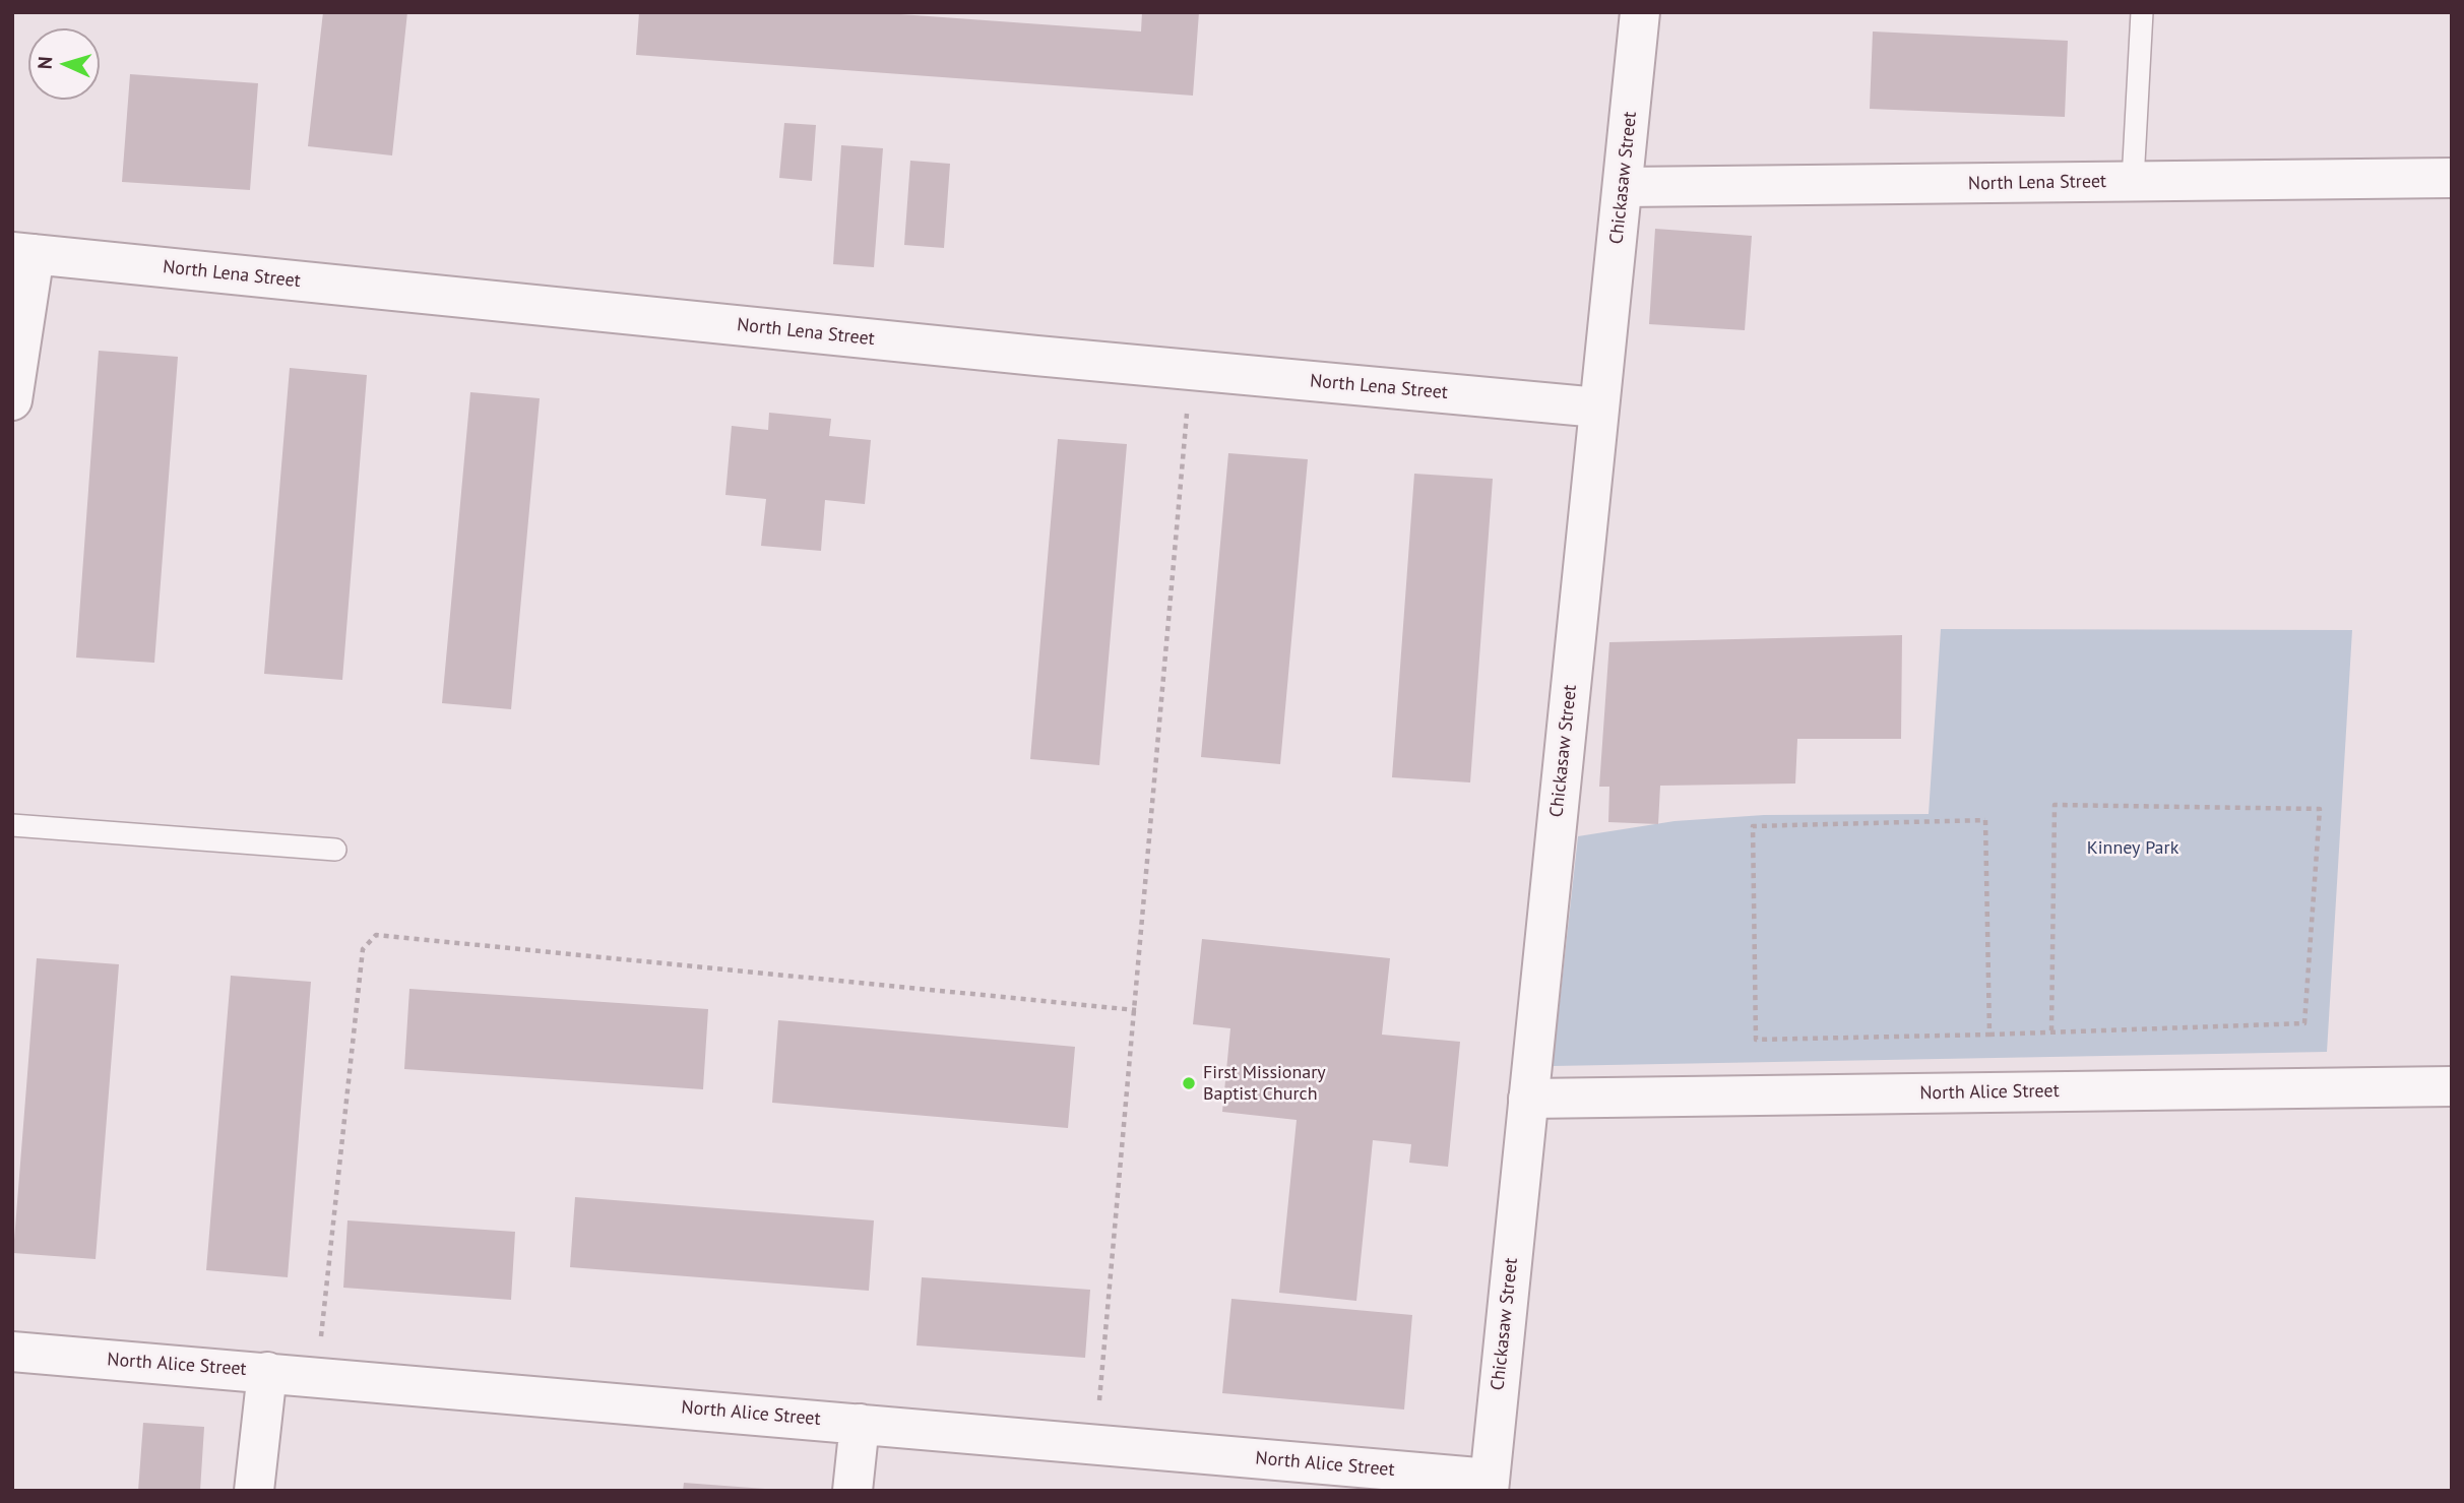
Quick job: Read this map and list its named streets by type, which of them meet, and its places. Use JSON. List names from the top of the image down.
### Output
{
  "streets": {
    "street": ["Chickasaw Street", "North Lena Street", "North Alice Street"]
  },
  "crossings": [
    ["Chickasaw Street", "North Lena Street"],
    ["Chickasaw Street", "North Alice Street"]
  ],
  "parks": ["Kinney Park"],
  "places": ["First Missionary Baptist Church"],
  "north": "left"
}
